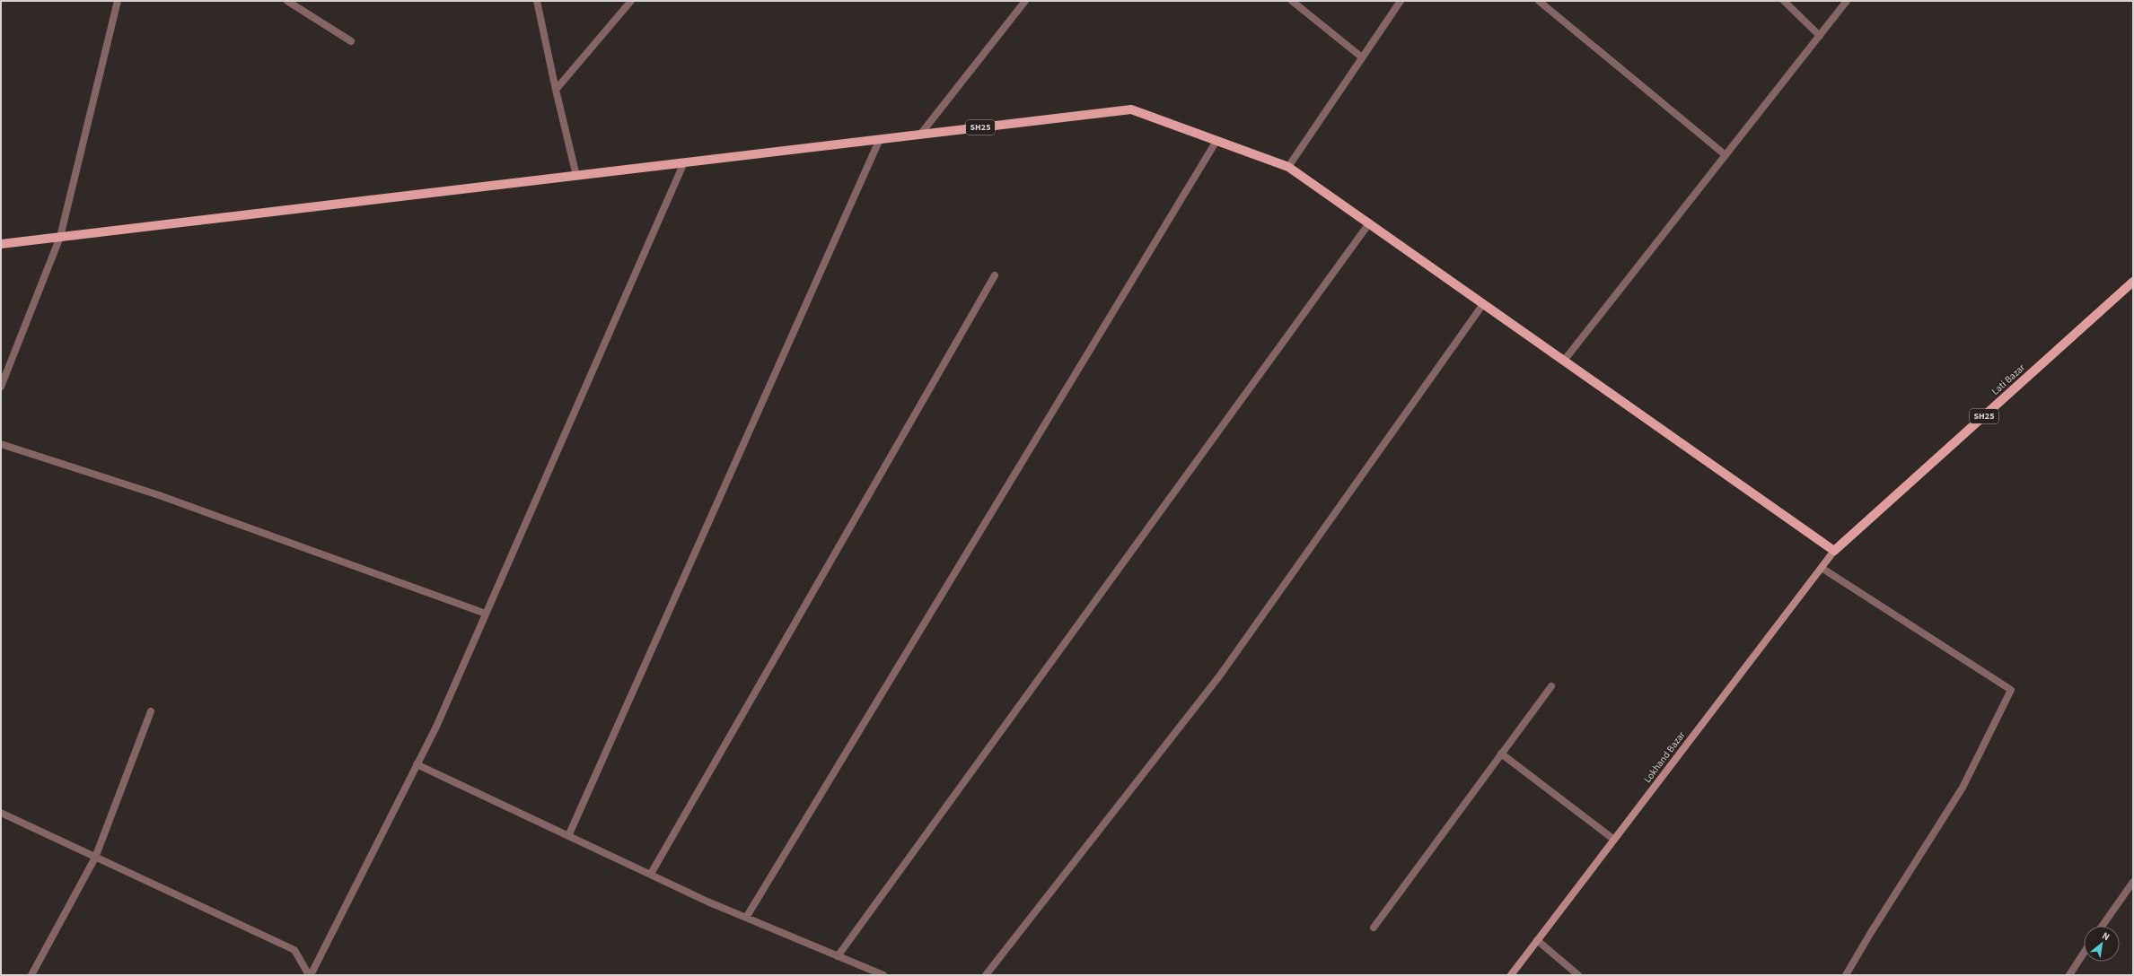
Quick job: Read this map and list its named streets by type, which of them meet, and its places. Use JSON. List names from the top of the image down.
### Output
{
  "streets": {
    "main road": ["SH25", "Lati Bazar", "Lokhand Bazar"]
  },
  "crossings": [
    ["SH25", "Lati Bazar"],
    ["SH25", "Lokhand Bazar"],
    ["Lati Bazar", "Lokhand Bazar"]
  ],
  "north": "top right"
}
